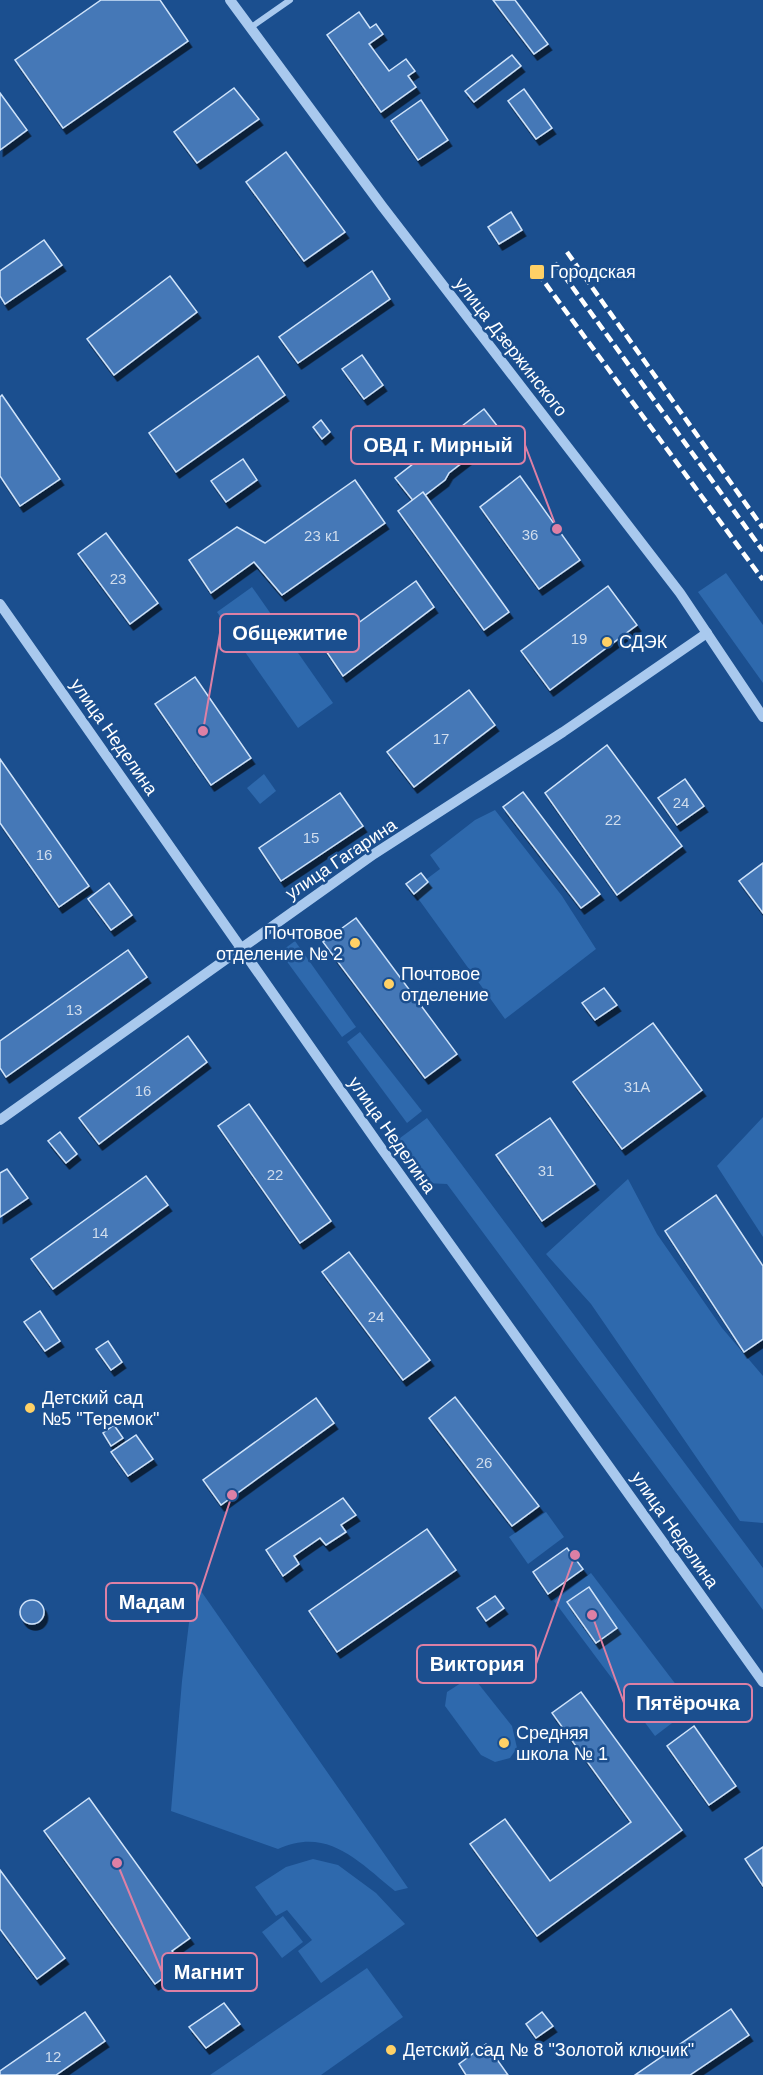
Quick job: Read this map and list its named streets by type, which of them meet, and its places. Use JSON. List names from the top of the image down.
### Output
{
  "streets": {
    "street": ["улица Дзержинского", "улица Неделина", "улица Гагарина"]
  },
  "crossings": [
    ["улица Дзержинского", "улица Гагарина"],
    ["улица Неделина", "улица Гагарина"]
  ],
  "places": {
    "transit": ["Городская"],
    "other": [
      "ОВД г. Мирный",
      "СДЭК",
      "Общежитие",
      "Почтовое отделение № 2",
      "Почтовое отделение",
      "Детский сад №5 \"Теремок\"",
      "Мадам",
      "Виктория",
      "Пятёрочка",
      "Средняя школа № 1",
      "Магнит",
      "Детский сад № 8 \"Золотой ключик\""
    ]
  },
  "house_numbers": [
    "36",
    "23 к1",
    "23",
    "19",
    "17",
    "24",
    "22",
    "15",
    "16",
    "13",
    "31А",
    "16",
    "31",
    "22",
    "14",
    "24",
    "26",
    "12"
  ]
}
